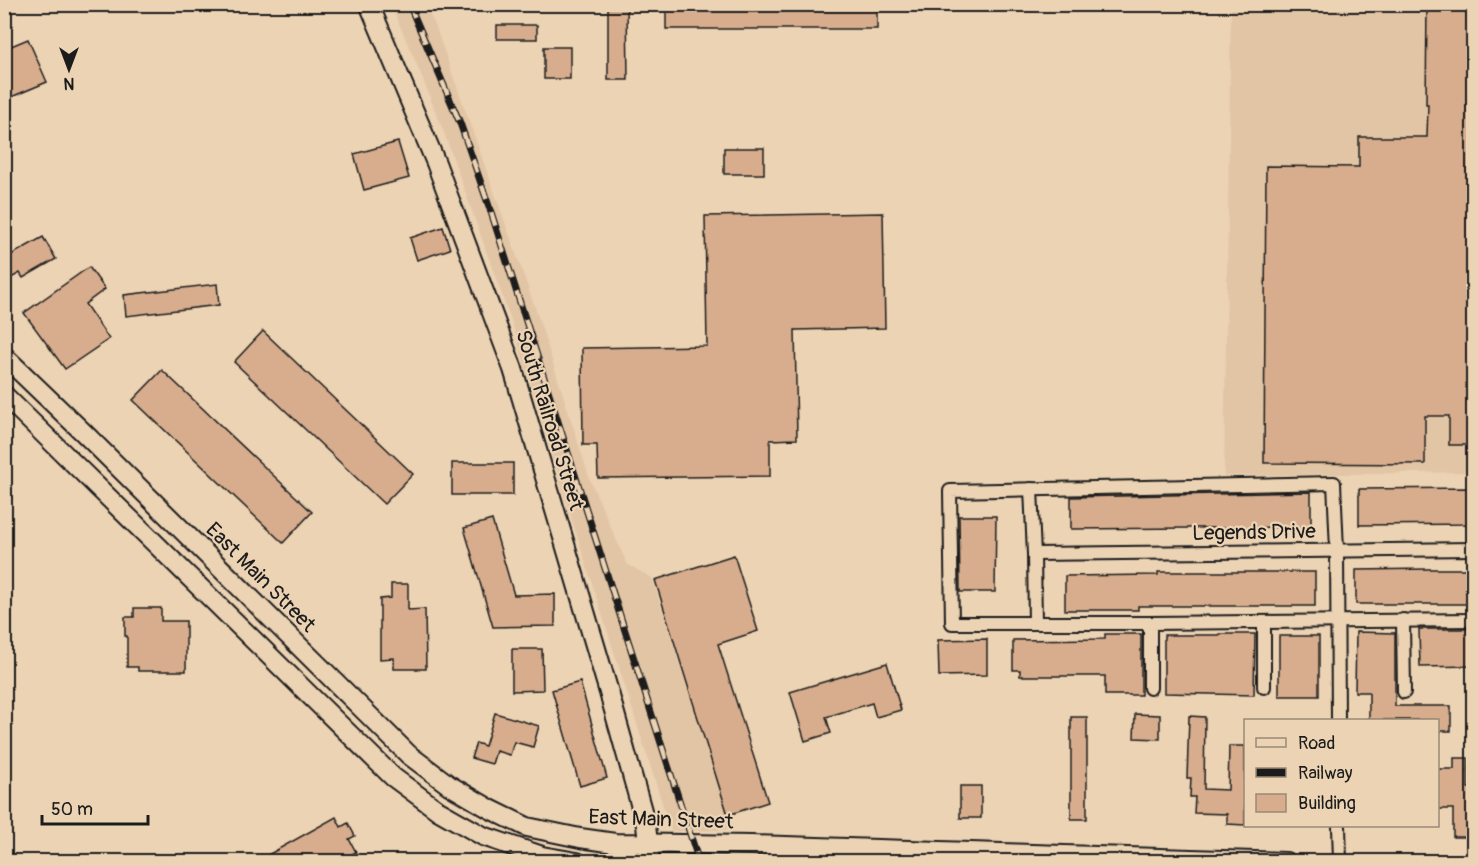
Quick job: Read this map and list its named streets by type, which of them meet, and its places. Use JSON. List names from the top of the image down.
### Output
{
  "streets": {
    "main road": ["South Railroad Street", "East Main Street"],
    "street": ["Legends Drive"]
  },
  "crossings": [
    ["South Railroad Street", "East Main Street"]
  ],
  "legend": ["Road", "Railway", "Building"],
  "scale_bar": "50 m",
  "north": "bottom"
}
